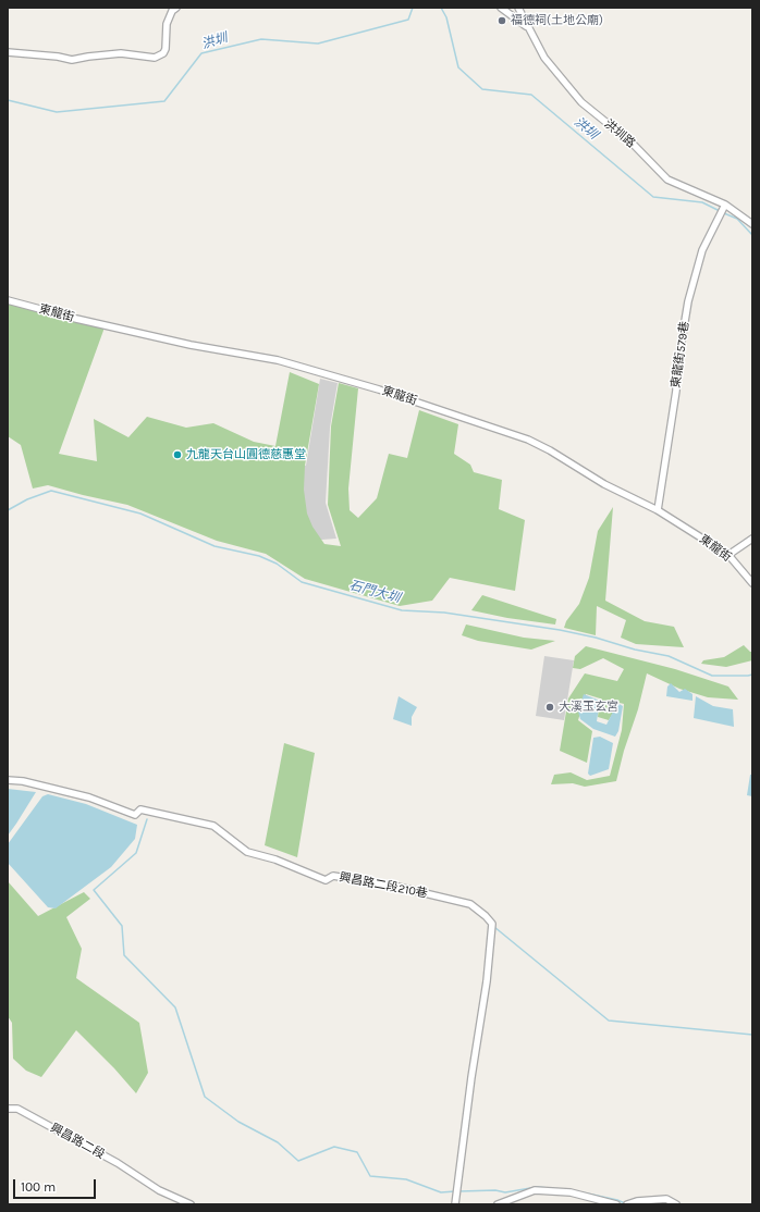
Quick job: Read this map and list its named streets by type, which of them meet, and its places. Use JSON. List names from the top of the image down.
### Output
{
  "streets": {
    "street": [
      "洪圳路",
      "東龍街",
      "東龍街579巷",
      "興昌路二段210巷",
      "興昌路二段"
    ]
  },
  "crossings": [
    ["洪圳路", "東龍街579巷"],
    ["東龍街", "東龍街579巷"]
  ],
  "water": ["洪圳", "石門大圳"],
  "places": ["福德祠(土地公廟)", "九龍天台山圓德慈惠堂", "大溪玉玄宮"],
  "scale_bar": "100 m"
}
